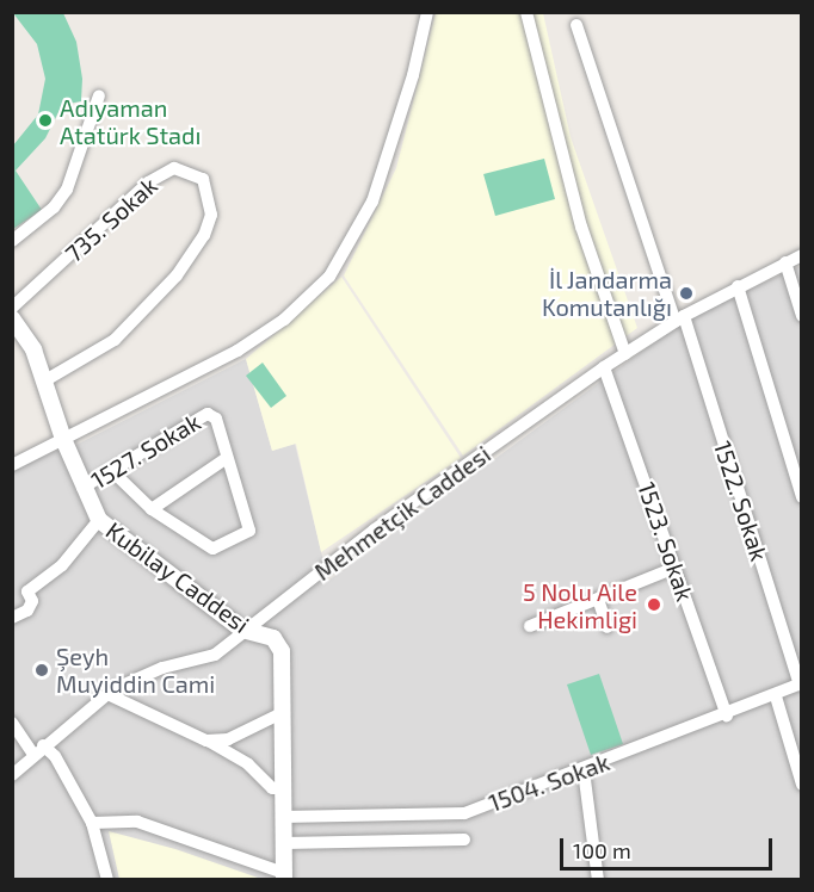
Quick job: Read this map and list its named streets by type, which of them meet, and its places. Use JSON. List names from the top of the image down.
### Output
{
  "streets": {
    "street": [
      "735. Sokak",
      "1527. Sokak",
      "1522. Sokak",
      "Mehmetçik Caddesi",
      "1523. Sokak",
      "Kubilay Caddesi",
      "1504. Sokak"
    ]
  },
  "crossings": [
    ["735. Sokak", "Kubilay Caddesi"],
    ["1527. Sokak", "Kubilay Caddesi"],
    ["1522. Sokak", "Mehmetçik Caddesi"],
    ["1522. Sokak", "1504. Sokak"],
    ["Mehmetçik Caddesi", "1523. Sokak"],
    ["Mehmetçik Caddesi", "Kubilay Caddesi"],
    ["1523. Sokak", "1504. Sokak"],
    ["Kubilay Caddesi", "1504. Sokak"]
  ],
  "places": [
    "Adıyaman Atatürk Stadı",
    "İl Jandarma Komutanlığı",
    "5 Nolu Aile Hekimligi",
    "Şeyh Muyiddin Cami"
  ],
  "scale_bar": "100 m"
}
